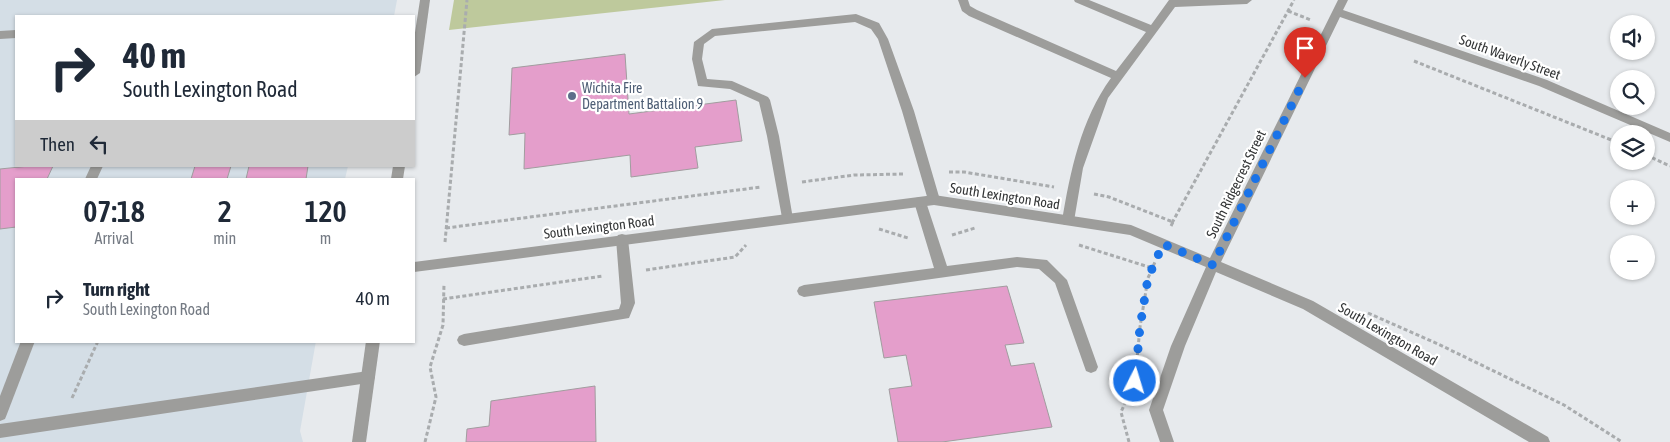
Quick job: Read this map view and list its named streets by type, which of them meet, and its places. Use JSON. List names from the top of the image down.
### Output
{
  "streets": {
    "street": ["South Waverly Street", "South Ridgecrest Street", "South Lexington Road"]
  },
  "crossings": [
    ["South Waverly Street", "South Ridgecrest Street"],
    ["South Ridgecrest Street", "South Lexington Road"]
  ],
  "places": ["Wichita Fire Department Battalion 9"],
  "page": {
    "map_buttons": ["+", "−"],
    "turn": ["40 m", "South Lexington Road"],
    "then": "Then",
    "eta": [
      "07:18",
      "Arrival",
      "2",
      "min",
      "120",
      "m"
    ],
    "list": [
      {
        "name": "Turn right",
        "note": "South Lexington Road",
        "value": "40 m"
      }
    ]
  }
}
